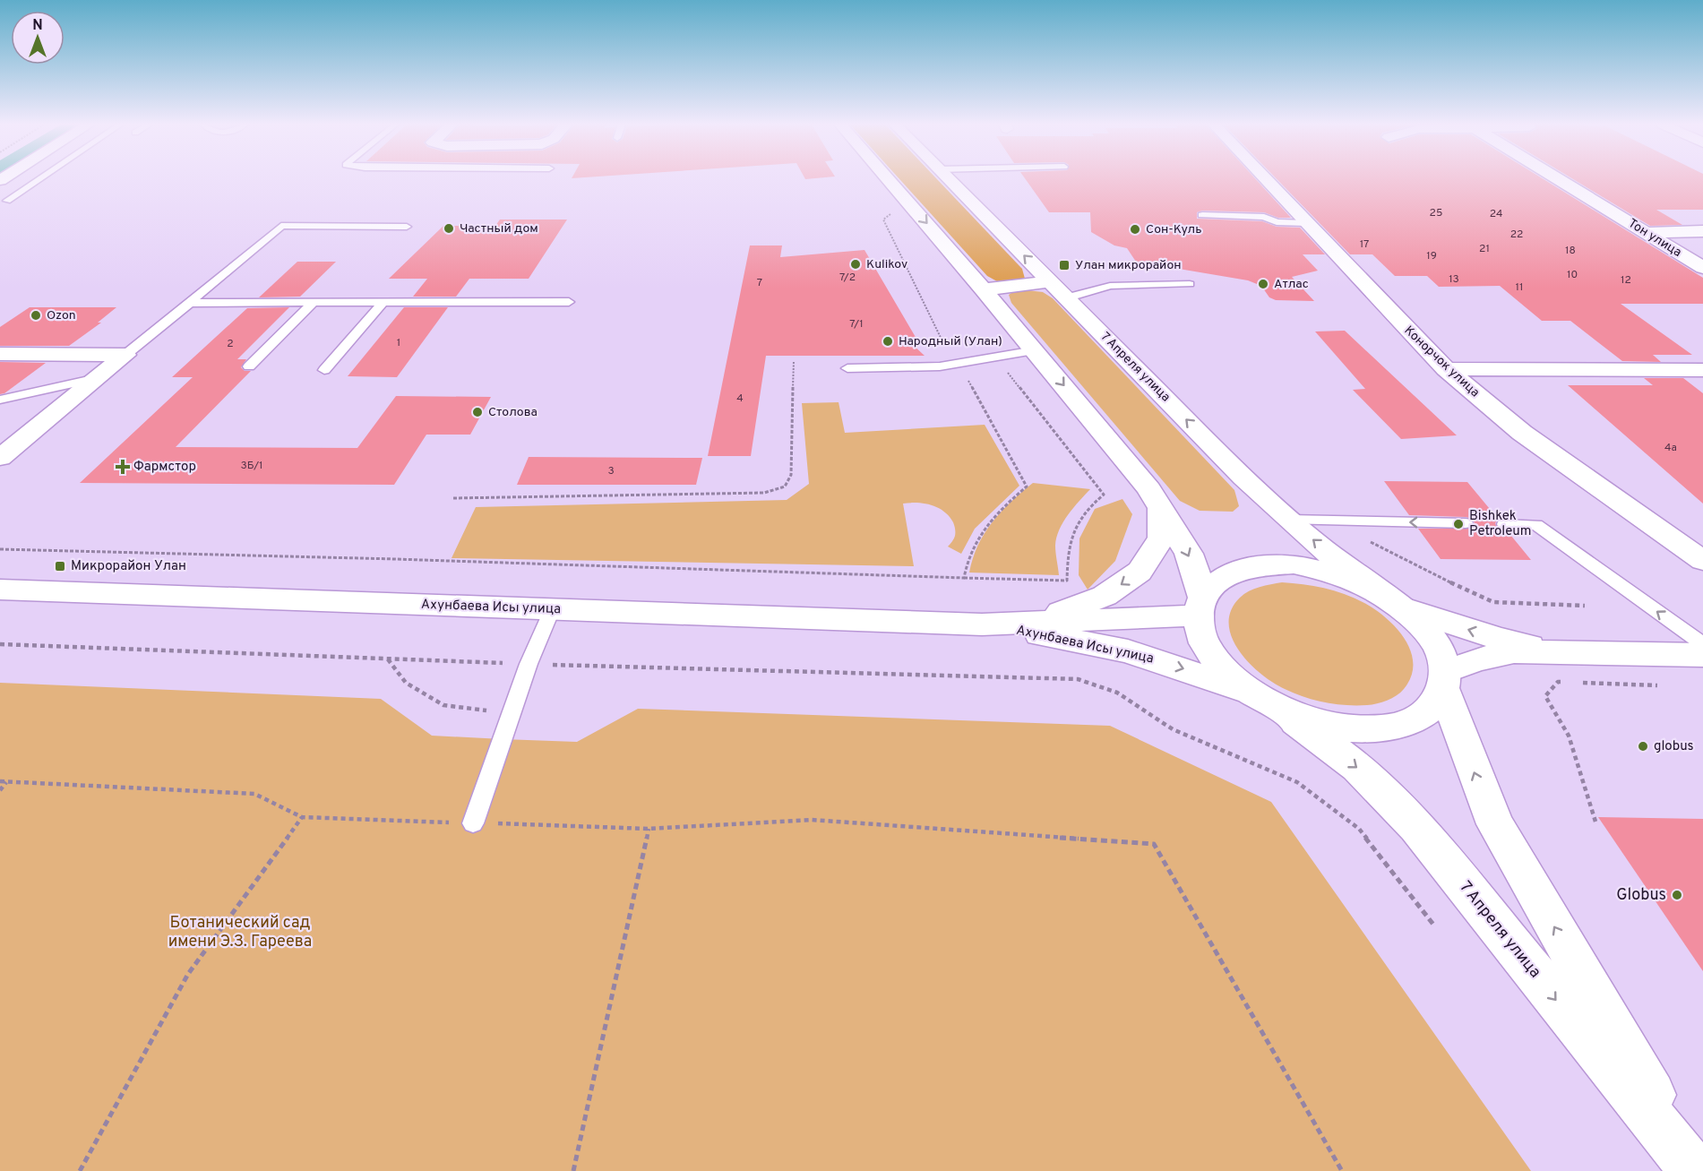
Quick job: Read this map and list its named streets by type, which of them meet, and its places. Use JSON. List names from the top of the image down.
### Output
{
  "streets": {
    "main road": [
      "Тон улица",
      "Конорчок улица",
      "7 Апреля улица",
      "Ахунбаева Исы улица"
    ]
  },
  "parks": ["Ботанический сад имени Э.З. Гареева"],
  "places": {
    "other": [
      "Частный дом",
      "Сон-Куль",
      "Kulikov",
      "Атлас",
      "Ozon",
      "Народный (Улан)",
      "Столова",
      "Bishkek Petroleum",
      "globus",
      "Globus"
    ],
    "transit": ["Улан микрорайон", "Микрорайон Улан"],
    "health": ["Фармстор"]
  },
  "house_numbers": [
    "25",
    "24",
    "22",
    "17",
    "21",
    "18",
    "19",
    "10",
    "7/2",
    "13",
    "12",
    "7",
    "11",
    "7/1",
    "1",
    "2",
    "4",
    "4а",
    "3Б/1",
    "3"
  ],
  "north": "top"
}
